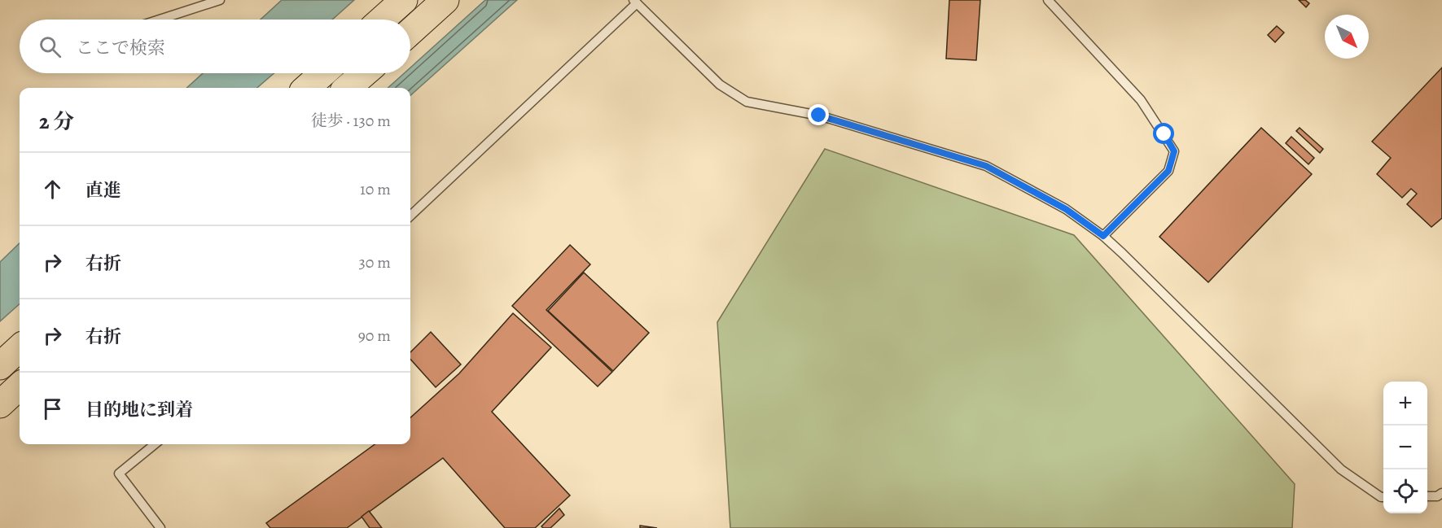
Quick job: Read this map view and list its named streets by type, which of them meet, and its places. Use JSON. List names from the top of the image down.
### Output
{
  "north": "bottom right",
  "page": {
    "search": "ここで検索",
    "heading": ["2 分", "徒歩 · 130 m"],
    "list": [
      ["直進", "10 m"],
      ["右折", "30 m"],
      ["右折", "90 m"],
      "目的地に到着"
    ],
    "map_buttons": ["+", "−"]
  }
}
